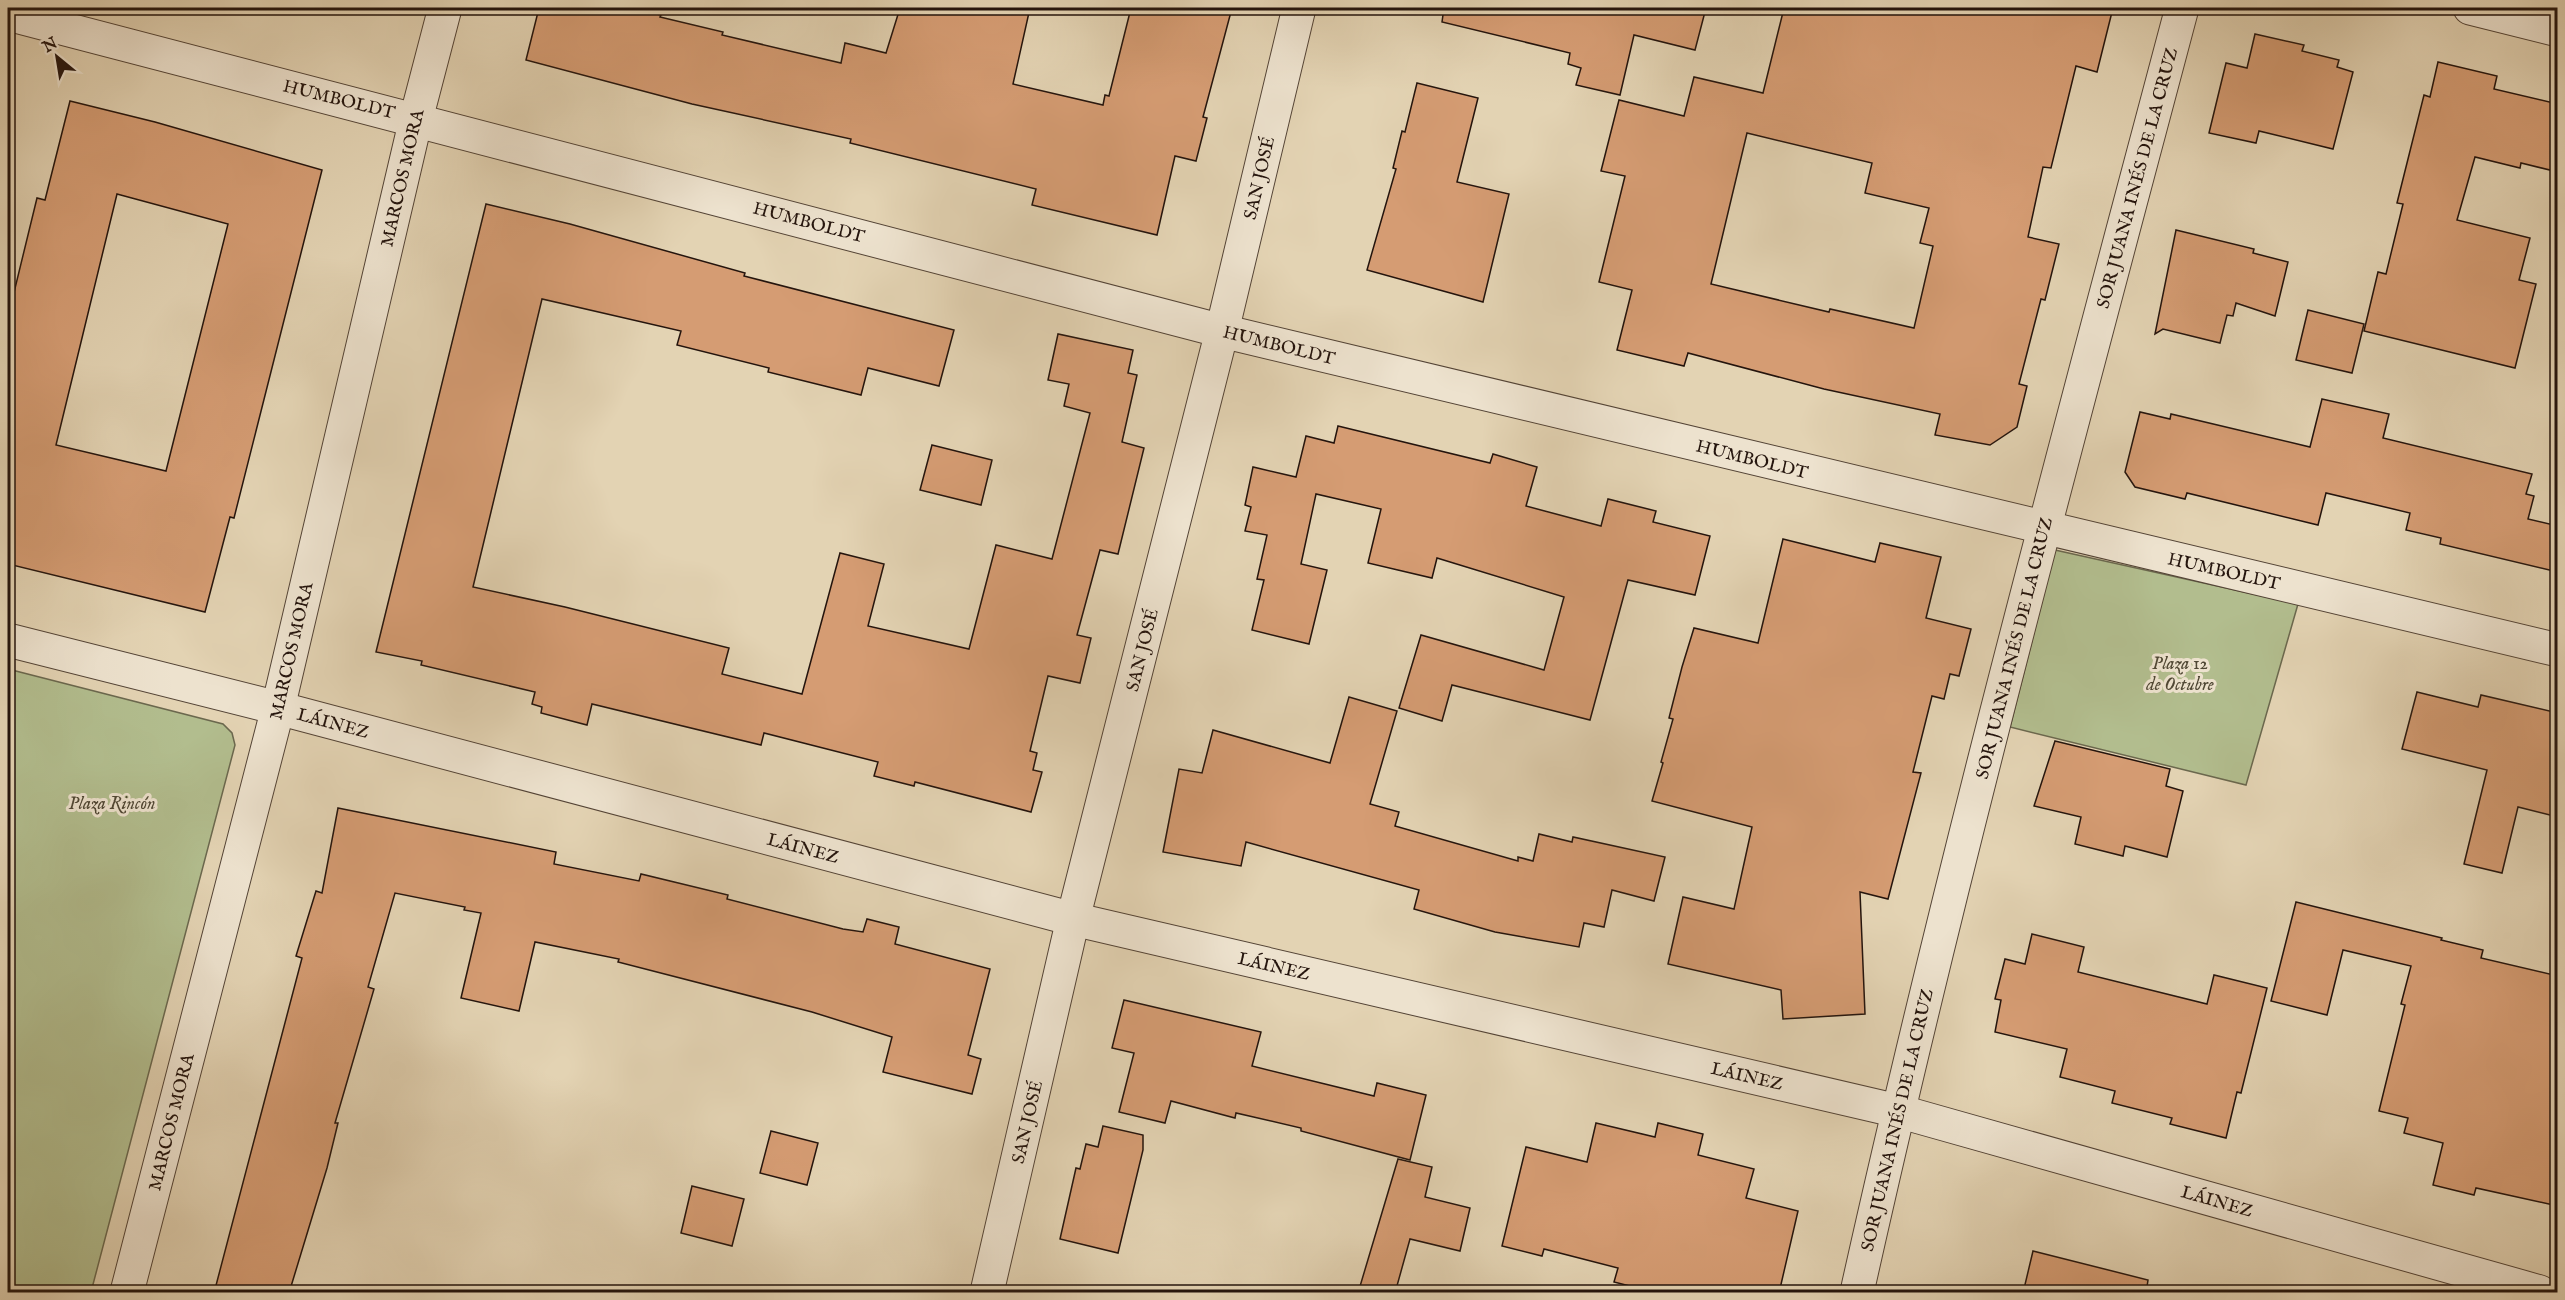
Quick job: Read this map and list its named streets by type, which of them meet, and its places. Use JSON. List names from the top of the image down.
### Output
{
  "streets": {
    "street": [
      "HUMBOLDT",
      "MARCOS MORA",
      "SAN JOSÉ",
      "SOR JUANA INÉS DE LA CRUZ",
      "LÁINEZ"
    ]
  },
  "crossings": [
    ["HUMBOLDT", "MARCOS MORA"],
    ["HUMBOLDT", "SAN JOSÉ"],
    ["HUMBOLDT", "SOR JUANA INÉS DE LA CRUZ"],
    ["MARCOS MORA", "LÁINEZ"],
    ["SAN JOSÉ", "LÁINEZ"],
    ["SOR JUANA INÉS DE LA CRUZ", "LÁINEZ"]
  ],
  "parks": ["Plaza 12 de Octubre", "Plaza Rincón"],
  "north": "top left"
}
